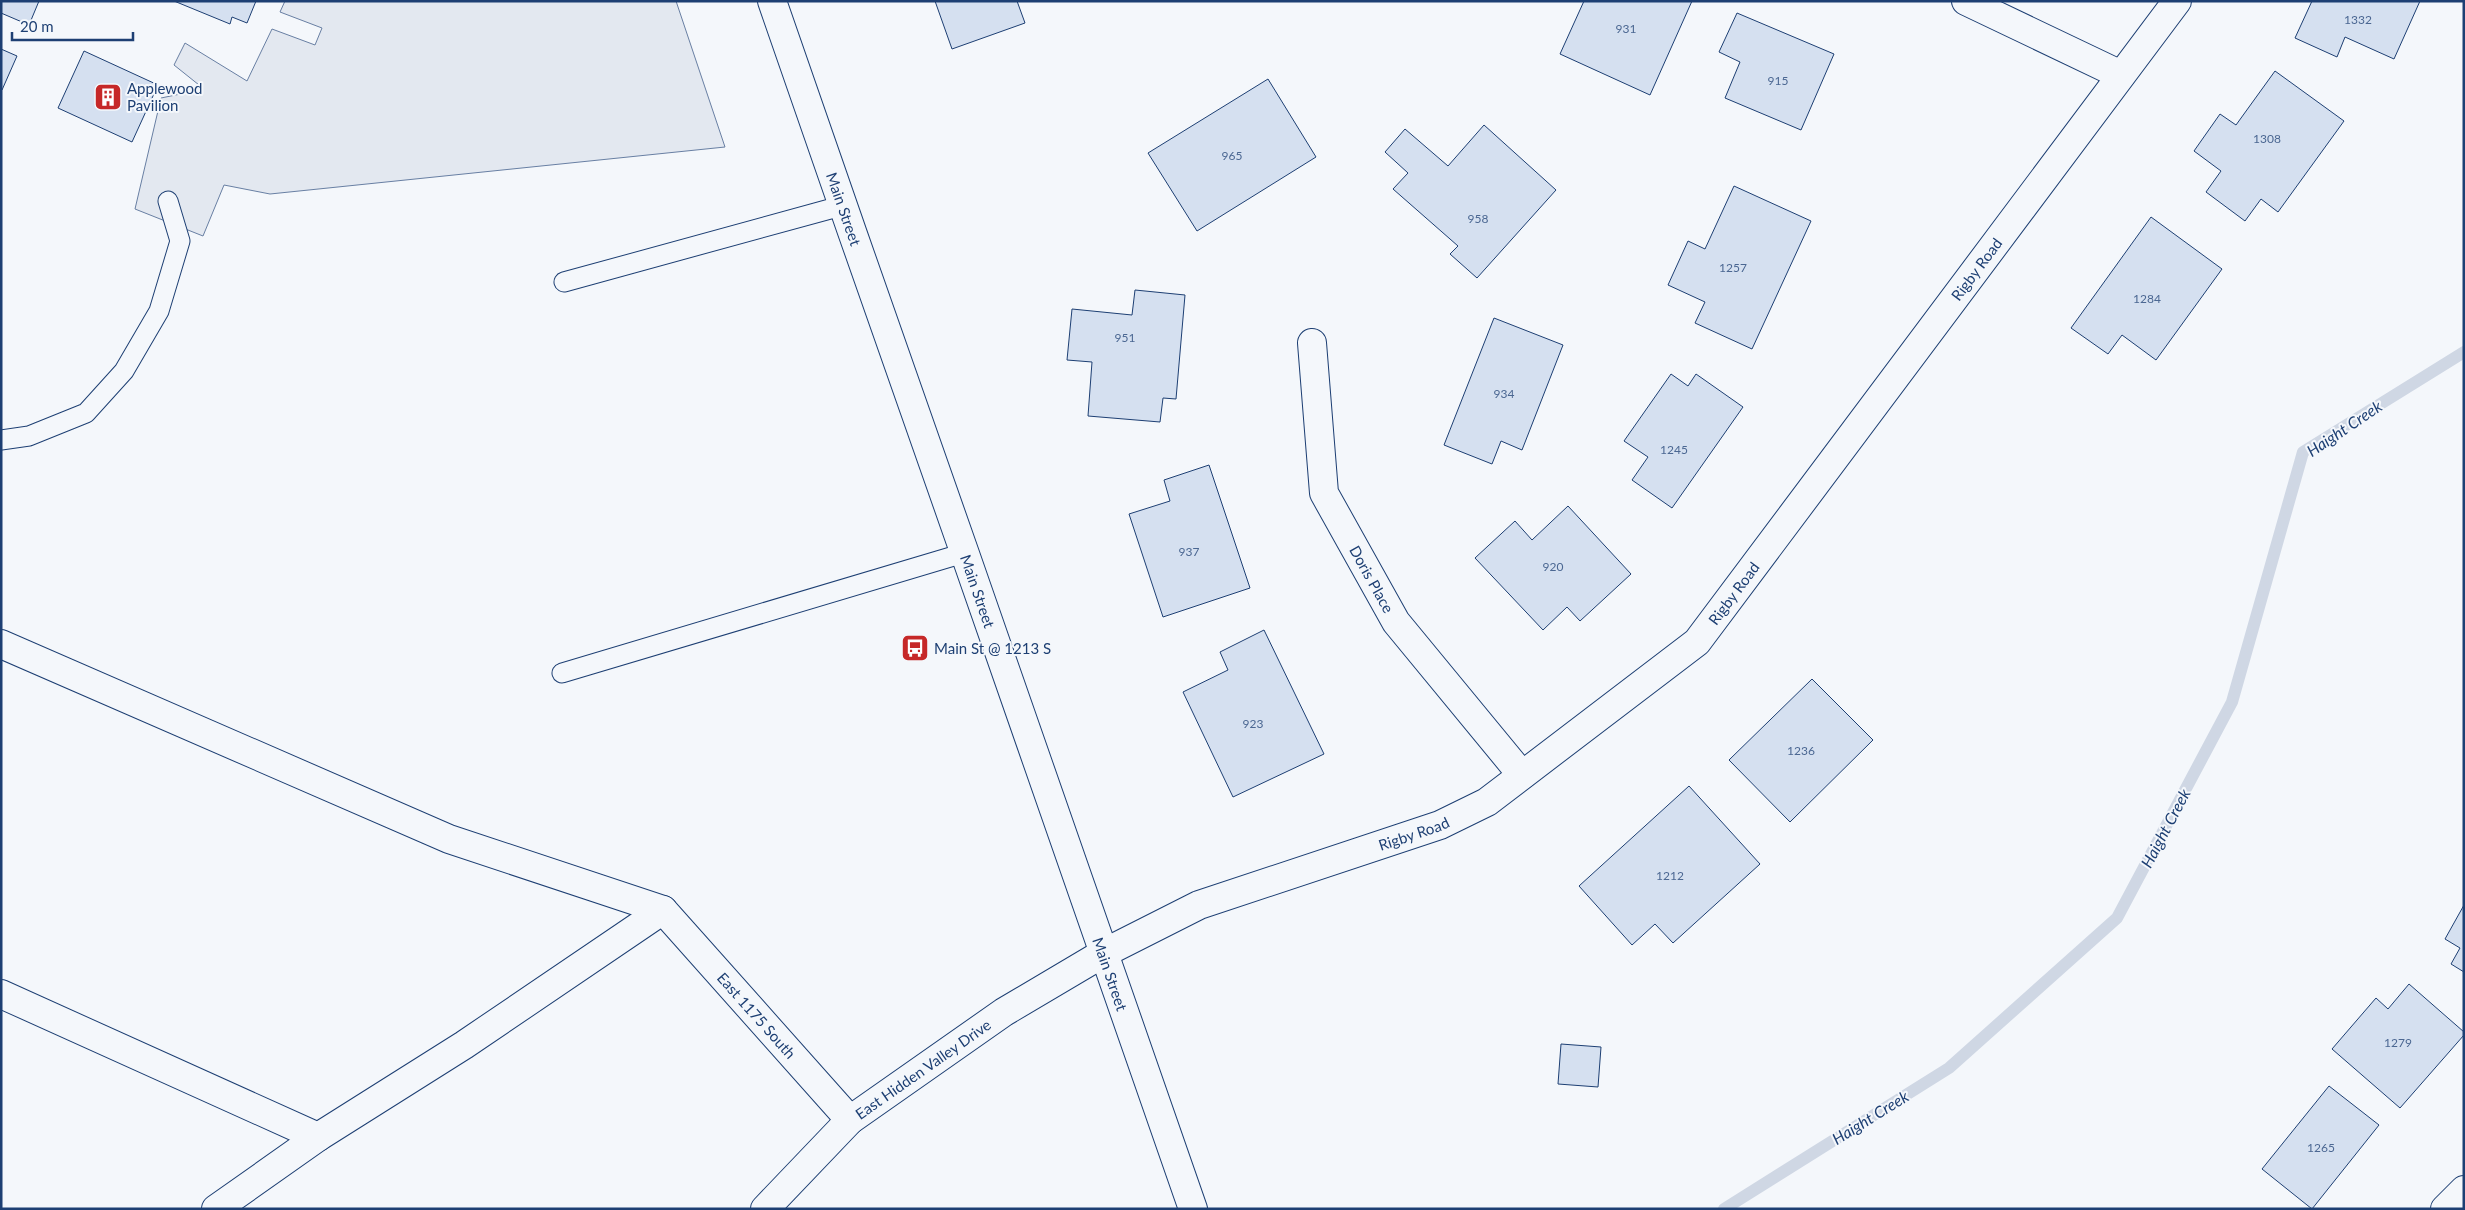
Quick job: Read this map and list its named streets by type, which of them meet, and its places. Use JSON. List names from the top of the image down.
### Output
{
  "streets": {
    "street": [
      "Main Street",
      "Rigby Road",
      "Doris Place",
      "East 1175 South",
      "East Hidden Valley Drive"
    ]
  },
  "crossings": [
    ["Main Street", "Rigby Road"],
    ["Main Street", "East Hidden Valley Drive"],
    ["Rigby Road", "Doris Place"],
    ["Rigby Road", "East Hidden Valley Drive"],
    ["East 1175 South", "East Hidden Valley Drive"]
  ],
  "water": ["Haight Creek"],
  "places": {
    "building": ["Applewood Pavilion"],
    "bus stop": ["Main St @ 1213 S"]
  },
  "house_numbers": [
    "1332",
    "931",
    "915",
    "1308",
    "965",
    "958",
    "1257",
    "1284",
    "951",
    "934",
    "1245",
    "937",
    "920",
    "923",
    "1236",
    "1212",
    "1279",
    "1265"
  ],
  "scale_bar": "20 m"
}
